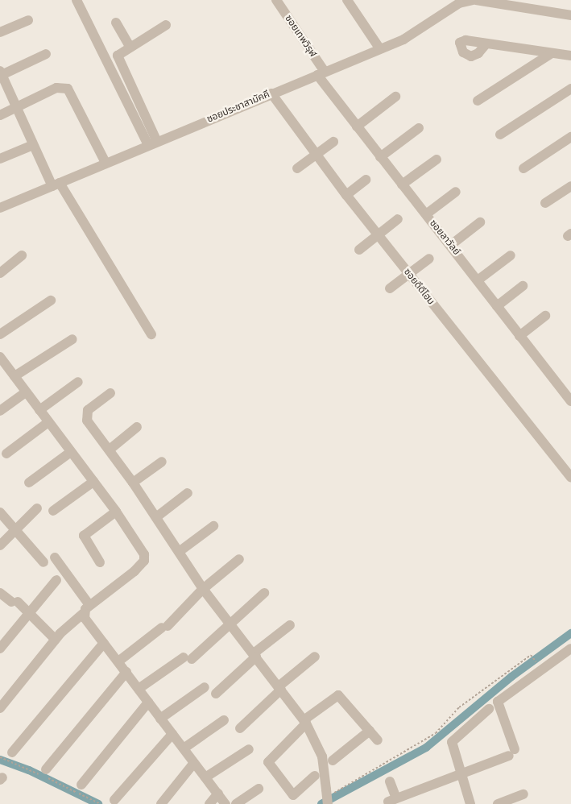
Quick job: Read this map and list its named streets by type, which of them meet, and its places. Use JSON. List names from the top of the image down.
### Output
{
  "streets": {
    "street": [
      "ซอยเทพวิรุฬ",
      "ซอยประชาสามัคคี",
      "ซอยลาวัลย์",
      "ซอยดีดีโฮม"
    ]
  },
  "crossings": [
    ["ซอยเทพวิรุฬ", "ซอยประชาสามัคคี"],
    ["ซอยเทพวิรุฬ", "ซอยลาวัลย์"],
    ["ซอยประชาสามัคคี", "ซอยลาวัลย์"],
    ["ซอยประชาสามัคคี", "ซอยดีดีโฮม"]
  ]
}
